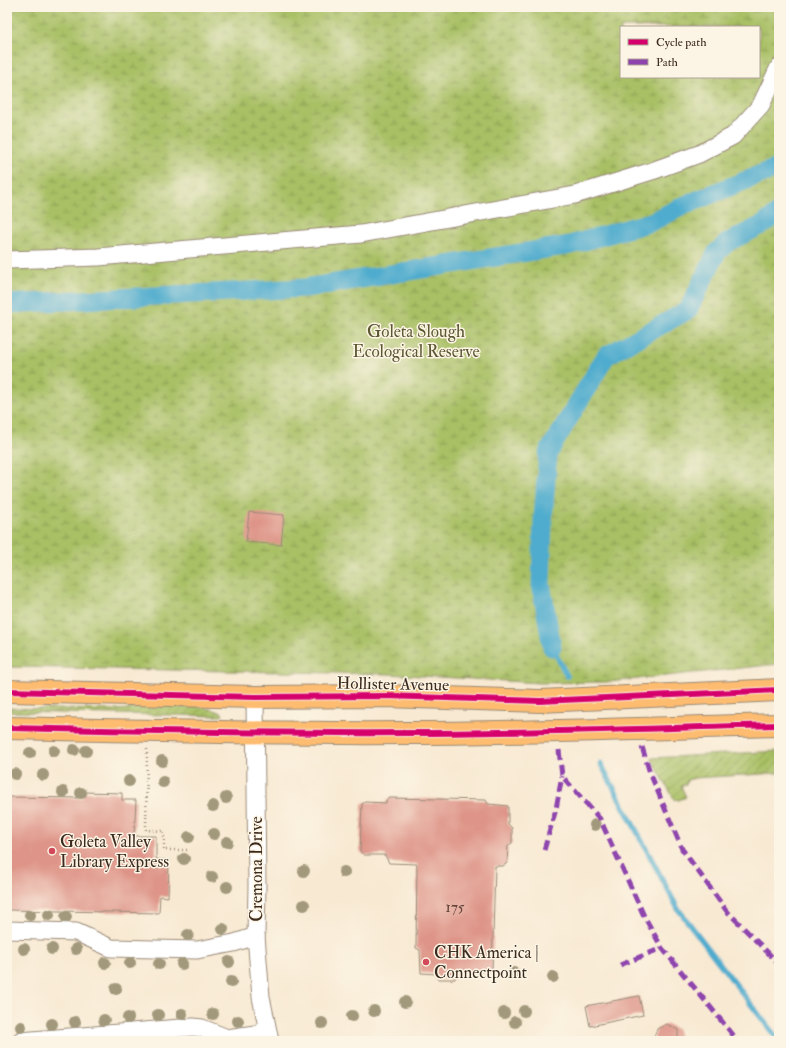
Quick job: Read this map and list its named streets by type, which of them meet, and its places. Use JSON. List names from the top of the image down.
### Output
{
  "streets": {
    "main road": ["Hollister Avenue"],
    "street": ["Cremona Drive"]
  },
  "crossings": [
    ["Hollister Avenue", "Cremona Drive"]
  ],
  "parks": ["Goleta Slough Ecological Reserve"],
  "places": ["Goleta Valley Library Express", "CHK America | Connectpoint"],
  "house_numbers": ["175"],
  "legend": ["Cycle path", "Path"]
}
